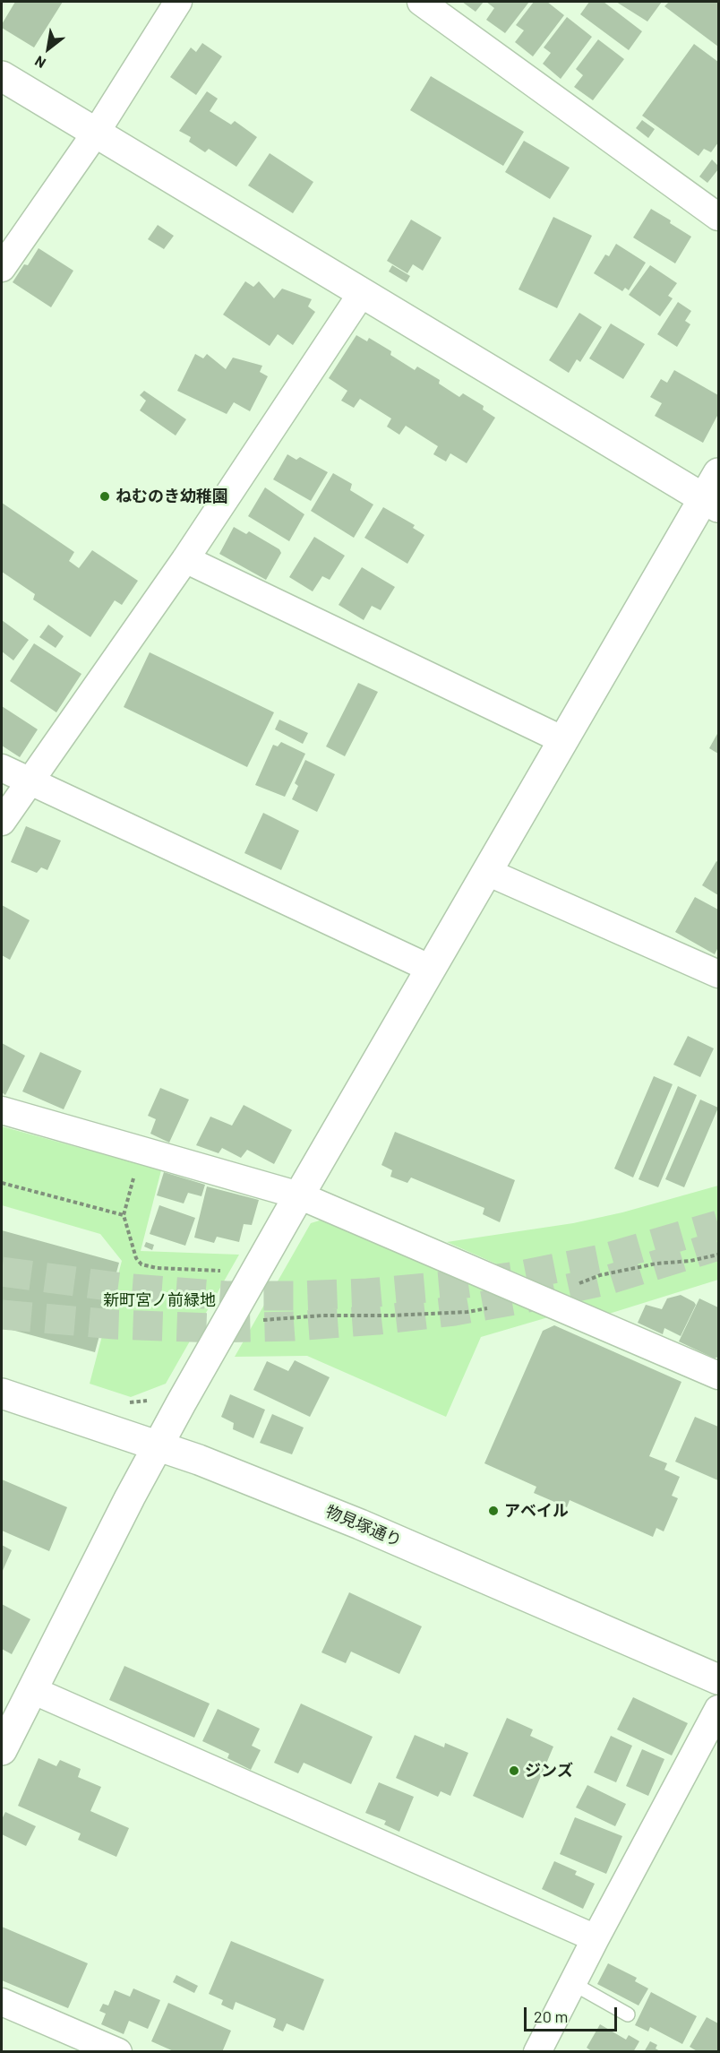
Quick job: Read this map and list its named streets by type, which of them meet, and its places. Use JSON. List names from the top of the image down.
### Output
{
  "streets": {
    "street": ["物見塚通り"]
  },
  "parks": ["新町宮ノ前緑地"],
  "places": ["ねむのき幼稚園", "アベイル", "ジンズ"],
  "scale_bar": "20 m",
  "north": "bottom left"
}
